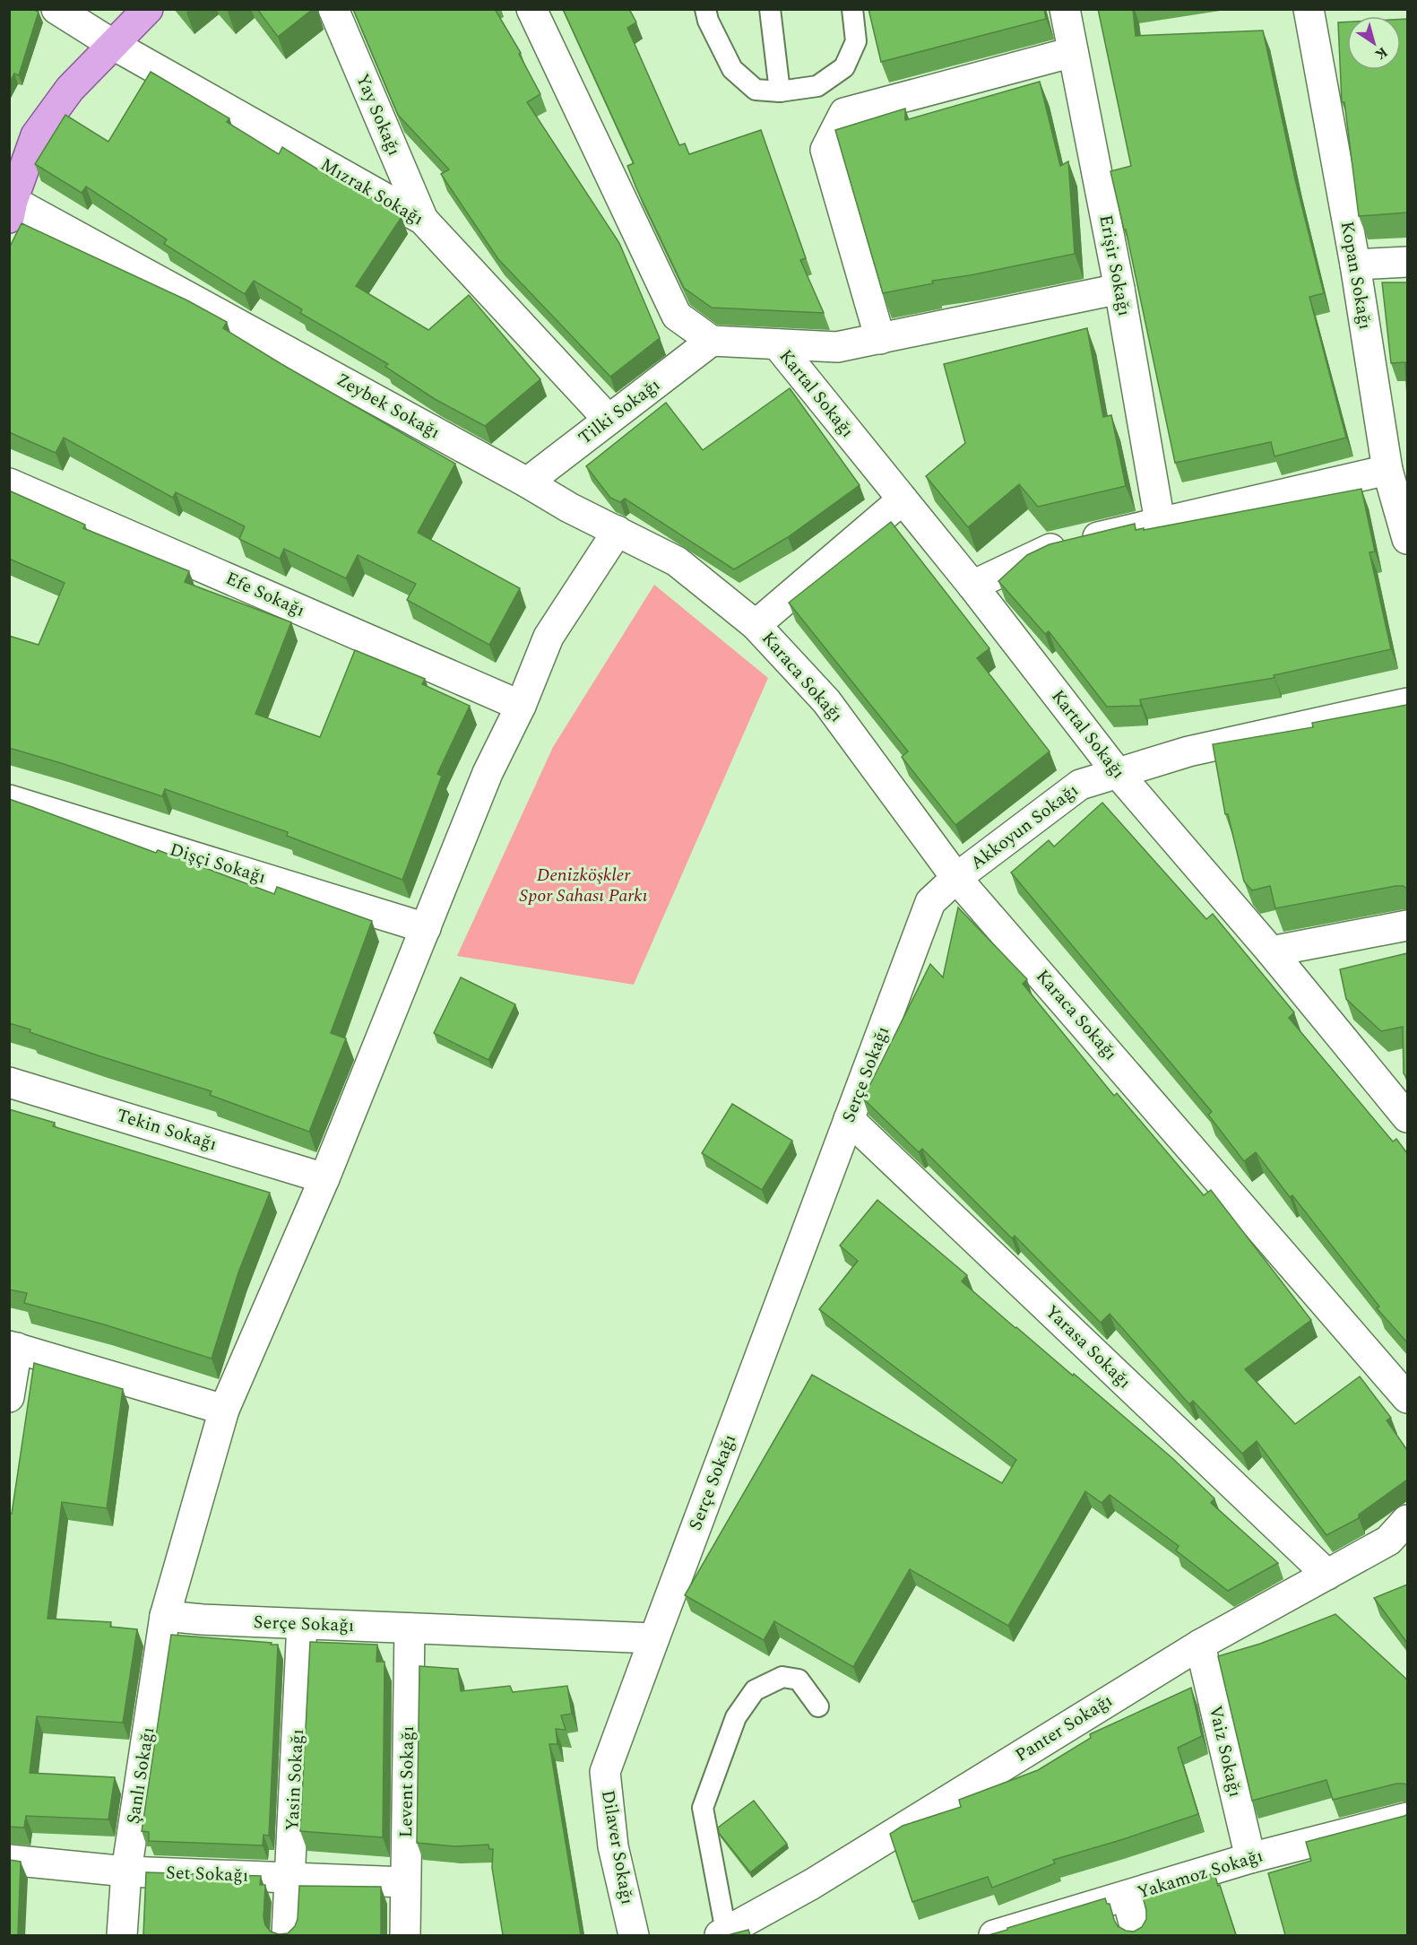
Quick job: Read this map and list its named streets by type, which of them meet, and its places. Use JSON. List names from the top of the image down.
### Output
{
  "streets": {
    "street": [
      "Yay Sokağı",
      "Mızrak Sokağı",
      "Erişir Sokağı",
      "Kopan Sokağı",
      "Kartal Sokağı",
      "Zeybek Sokağı",
      "Tilki Sokağı",
      "Efe Sokağı",
      "Karaca Sokağı",
      "Akkoyun Sokağı",
      "Dişçi Sokağı",
      "Serçe Sokağı",
      "Tekin Sokağı",
      "Yarasa Sokağı",
      "Panter Sokağı",
      "Vaiz Sokağı",
      "Şanlı Sokağı",
      "Yasin Sokağı",
      "Levent Sokağı",
      "Dilaver Sokağı",
      "Set Sokağı",
      "Yakamoz Sokağı"
    ]
  },
  "crossings": [
    ["Yay Sokağı", "Mızrak Sokağı"],
    ["Mızrak Sokağı", "Tilki Sokağı"],
    ["Kartal Sokağı", "Akkoyun Sokağı"],
    ["Zeybek Sokağı", "Tilki Sokağı"],
    ["Zeybek Sokağı", "Karaca Sokağı"],
    ["Zeybek Sokağı", "Şanlı Sokağı"],
    ["Efe Sokağı", "Şanlı Sokağı"],
    ["Karaca Sokağı", "Akkoyun Sokağı"],
    ["Karaca Sokağı", "Serçe Sokağı"],
    ["Akkoyun Sokağı", "Serçe Sokağı"],
    ["Dişçi Sokağı", "Şanlı Sokağı"],
    ["Serçe Sokağı", "Yarasa Sokağı"],
    ["Serçe Sokağı", "Şanlı Sokağı"],
    ["Serçe Sokağı", "Yasin Sokağı"],
    ["Serçe Sokağı", "Levent Sokağı"],
    ["Serçe Sokağı", "Dilaver Sokağı"],
    ["Tekin Sokağı", "Şanlı Sokağı"],
    ["Yarasa Sokağı", "Panter Sokağı"],
    ["Panter Sokağı", "Vaiz Sokağı"],
    ["Vaiz Sokağı", "Yakamoz Sokağı"],
    ["Şanlı Sokağı", "Set Sokağı"],
    ["Yasin Sokağı", "Set Sokağı"],
    ["Levent Sokağı", "Set Sokağı"]
  ],
  "parks": ["Denizköşkler Spor Sahası Parkı"],
  "north": "bottom right"
}
